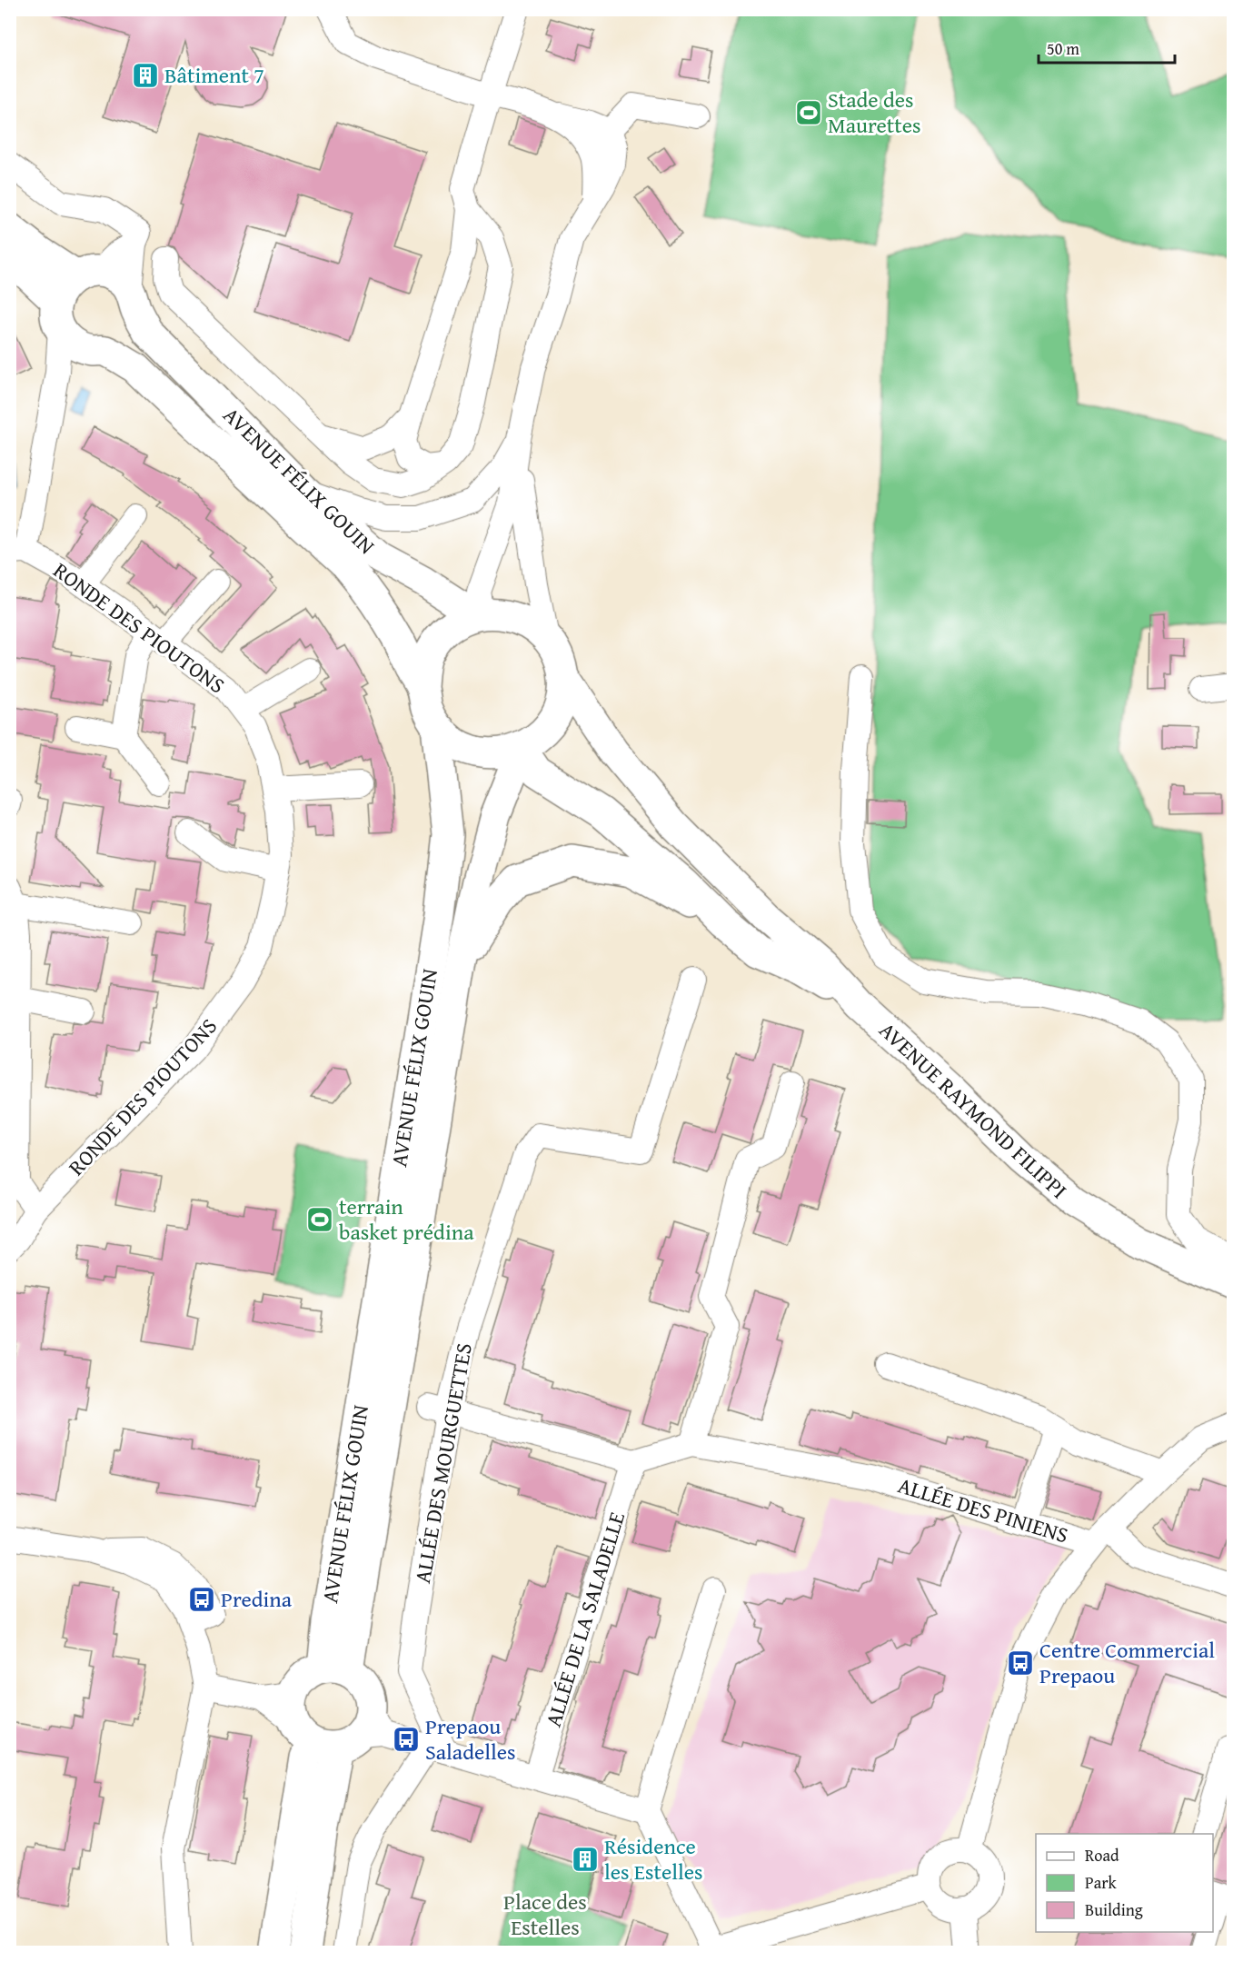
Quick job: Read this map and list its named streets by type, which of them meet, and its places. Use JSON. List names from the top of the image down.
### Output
{
  "streets": {
    "main road": ["AVENUE FÉLIX GOUIN", "AVENUE RAYMOND FILIPPI"],
    "street": [
      "RONDE DES PIOUTONS",
      "ALLÉE DES MOURGUETTES",
      "ALLÉE DES PINIENS",
      "ALLÉE DE LA SALADELLE"
    ]
  },
  "crossings": [
    ["AVENUE FÉLIX GOUIN", "AVENUE RAYMOND FILIPPI"]
  ],
  "parks": ["Place des Estelles"],
  "places": {
    "building": ["Bâtiment 7", "Résidence les Estelles"],
    "sports": ["Stade des Maurettes", "terrain basket prédina"],
    "bus stop": ["Predina", "Centre Commercial Prepaou", "Prepaou Saladelles"]
  },
  "legend": ["Road", "Park", "Building"],
  "scale_bar": "50 m"
}
